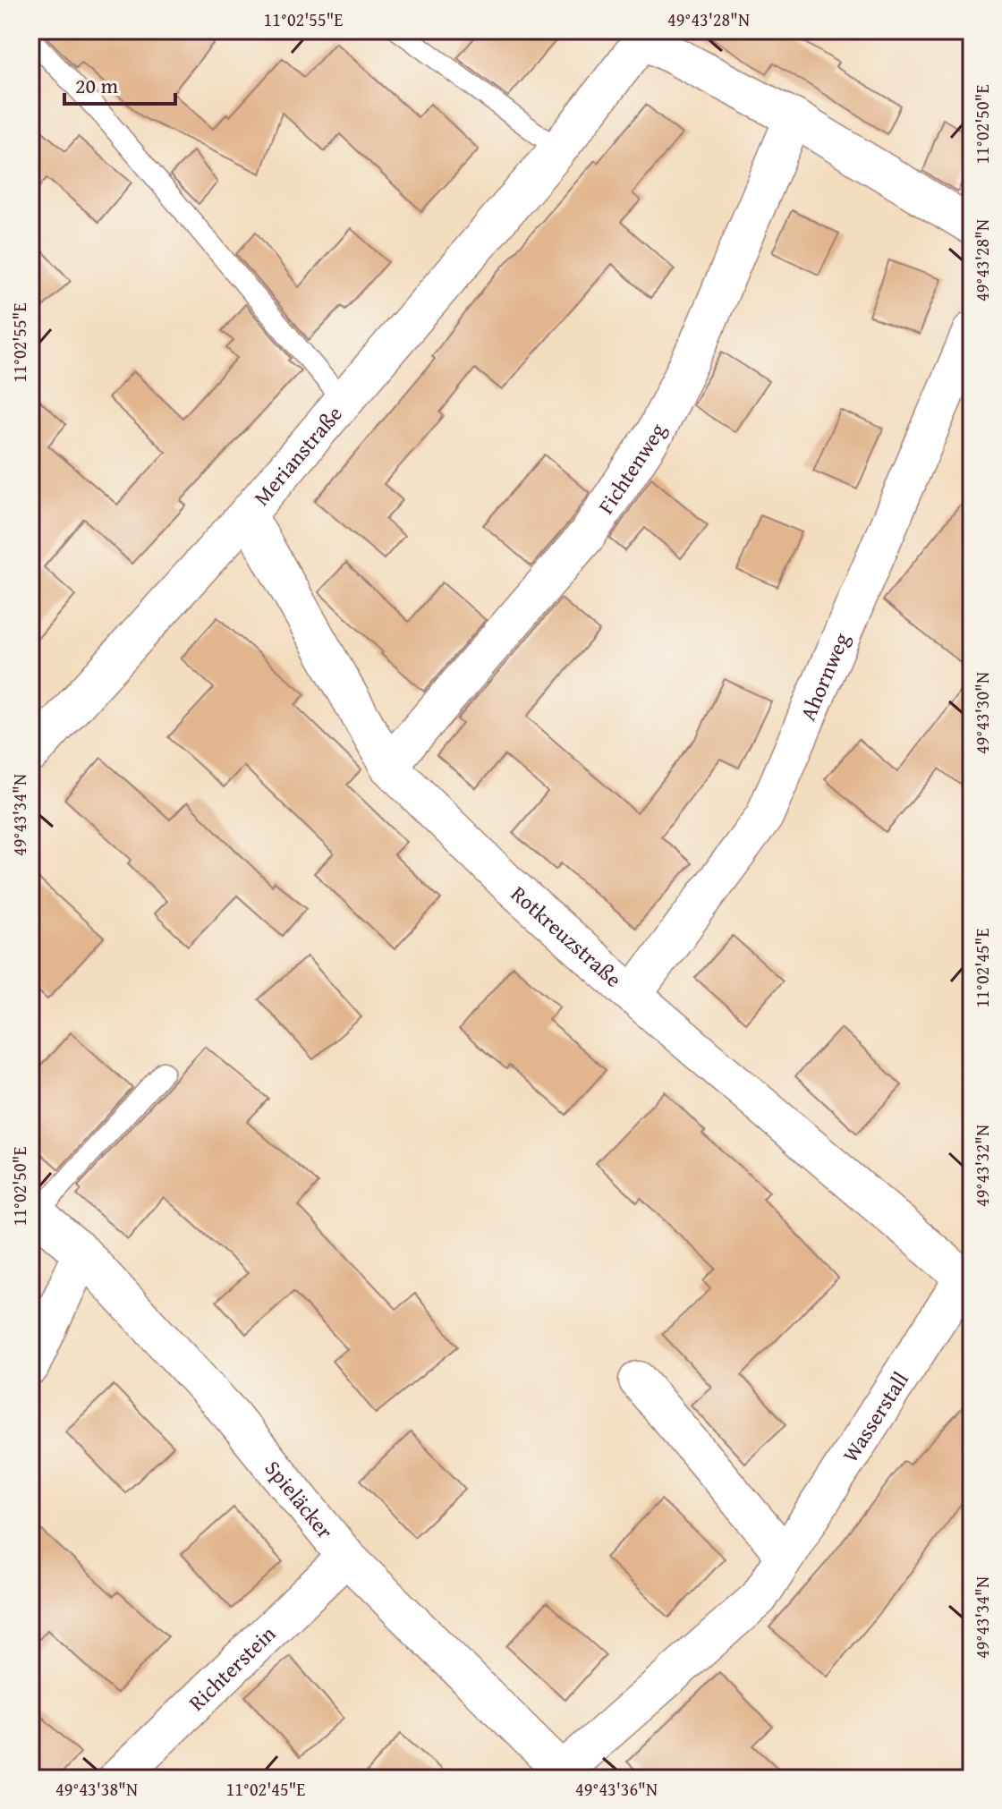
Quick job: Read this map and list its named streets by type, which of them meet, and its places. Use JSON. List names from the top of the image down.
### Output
{
  "streets": {
    "street": [
      "Merianstraße",
      "Fichtenweg",
      "Ahornweg",
      "Rotkreuzstraße",
      "Wasserstall",
      "Spieläcker",
      "Richterstein"
    ]
  },
  "crossings": [
    ["Merianstraße", "Rotkreuzstraße"],
    ["Fichtenweg", "Rotkreuzstraße"],
    ["Ahornweg", "Rotkreuzstraße"],
    ["Rotkreuzstraße", "Wasserstall"],
    ["Wasserstall", "Spieläcker"],
    ["Spieläcker", "Richterstein"]
  ],
  "scale_bar": "20 m",
  "coordinates": [
    "11°02'55\"E",
    "49°43'28\"N",
    "11°02'50\"E",
    "49°43'30\"N",
    "49°43'34\"N",
    "11°02'45\"E",
    "49°43'32\"N",
    "49°43'38\"N",
    "49°43'36\"N"
  ]
}
